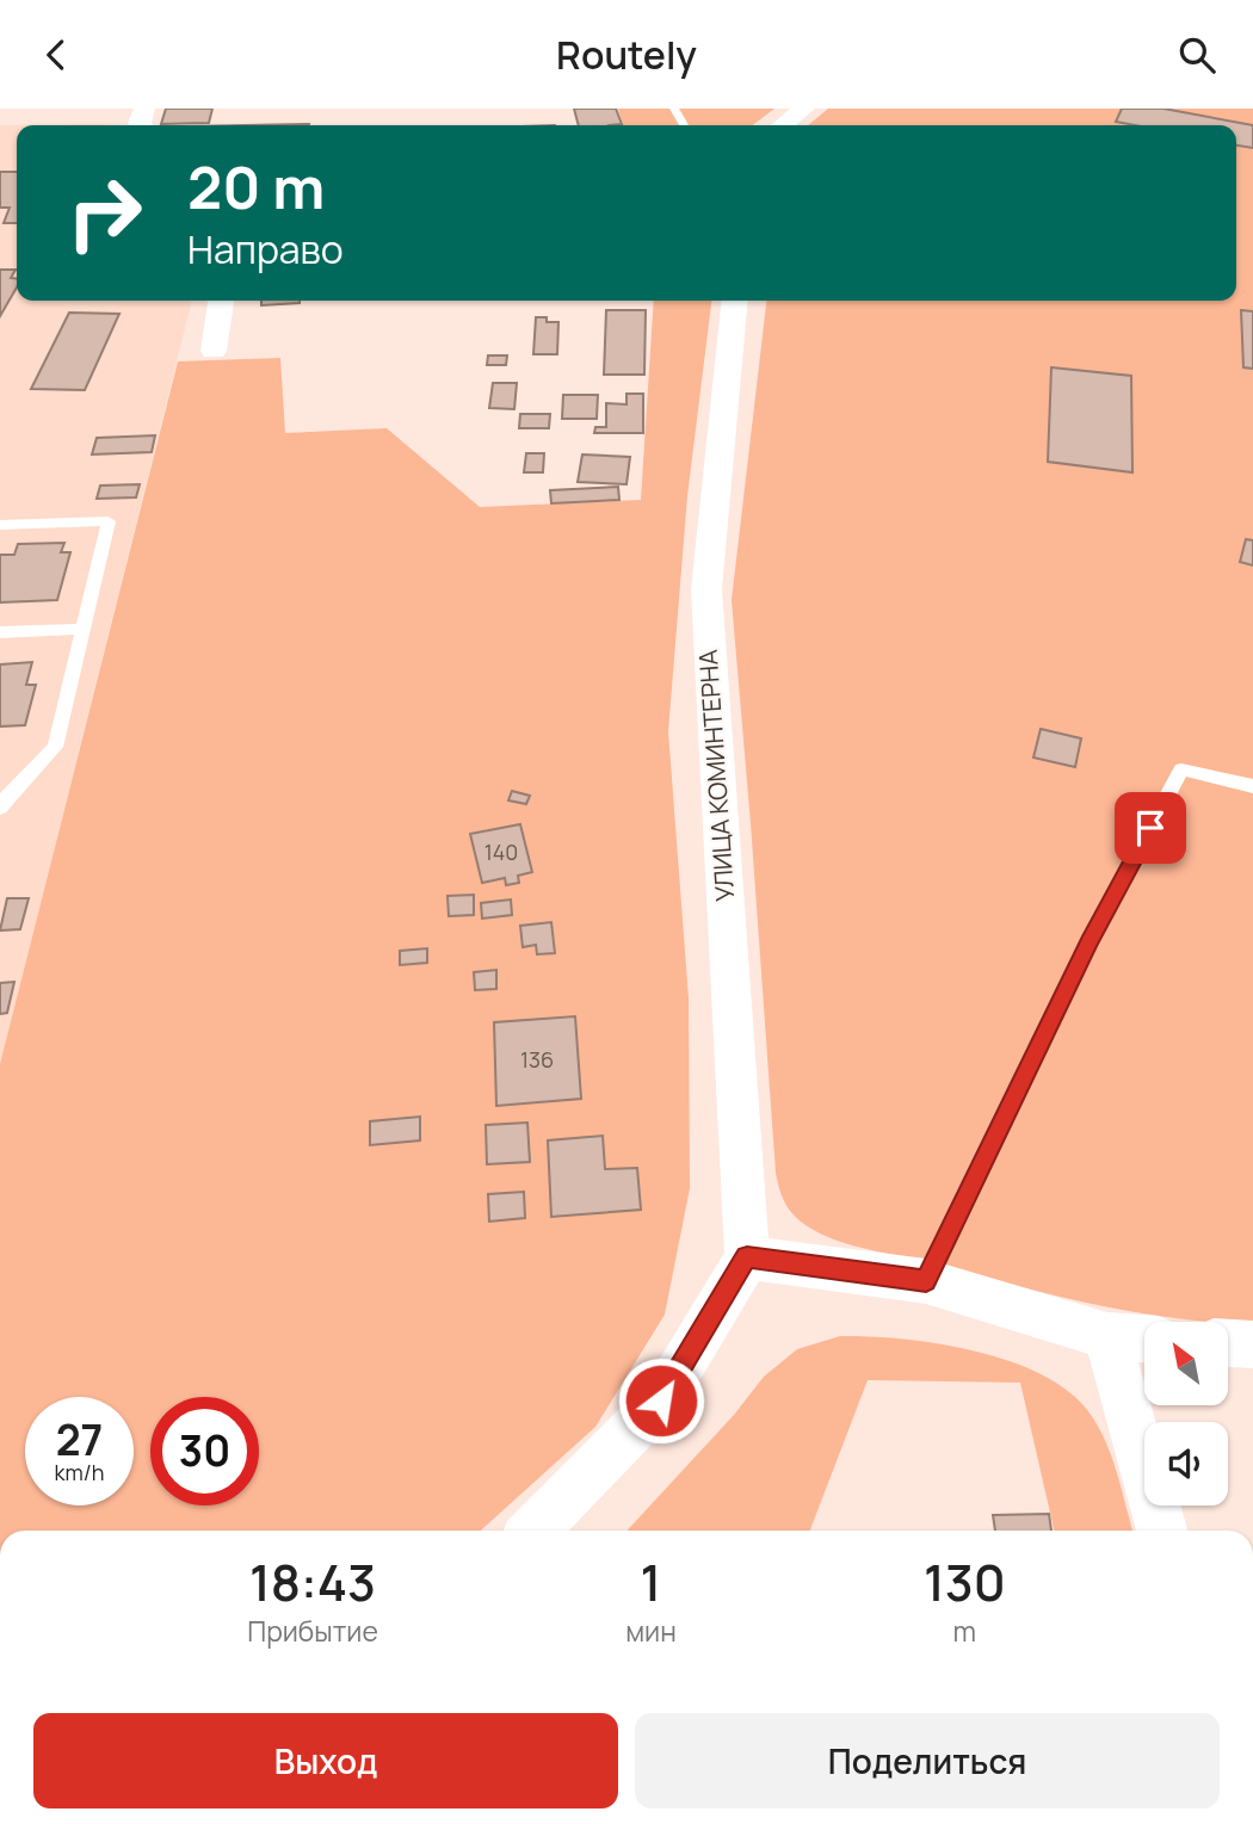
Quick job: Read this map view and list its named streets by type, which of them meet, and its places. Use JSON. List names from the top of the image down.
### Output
{
  "streets": {
    "street": ["УЛИЦА КОМИНТЕРНА"]
  },
  "house_numbers": ["140", "136"],
  "north": "top left",
  "page": {
    "header": "Routely",
    "turn": ["20 m", "Направо"],
    "speed": "27 km/h",
    "limit": "30",
    "eta": [
      "18:43",
      "Прибытие",
      "1",
      "мин",
      "130",
      "m"
    ],
    "buttons": ["Выход", "Поделиться"]
  }
}
